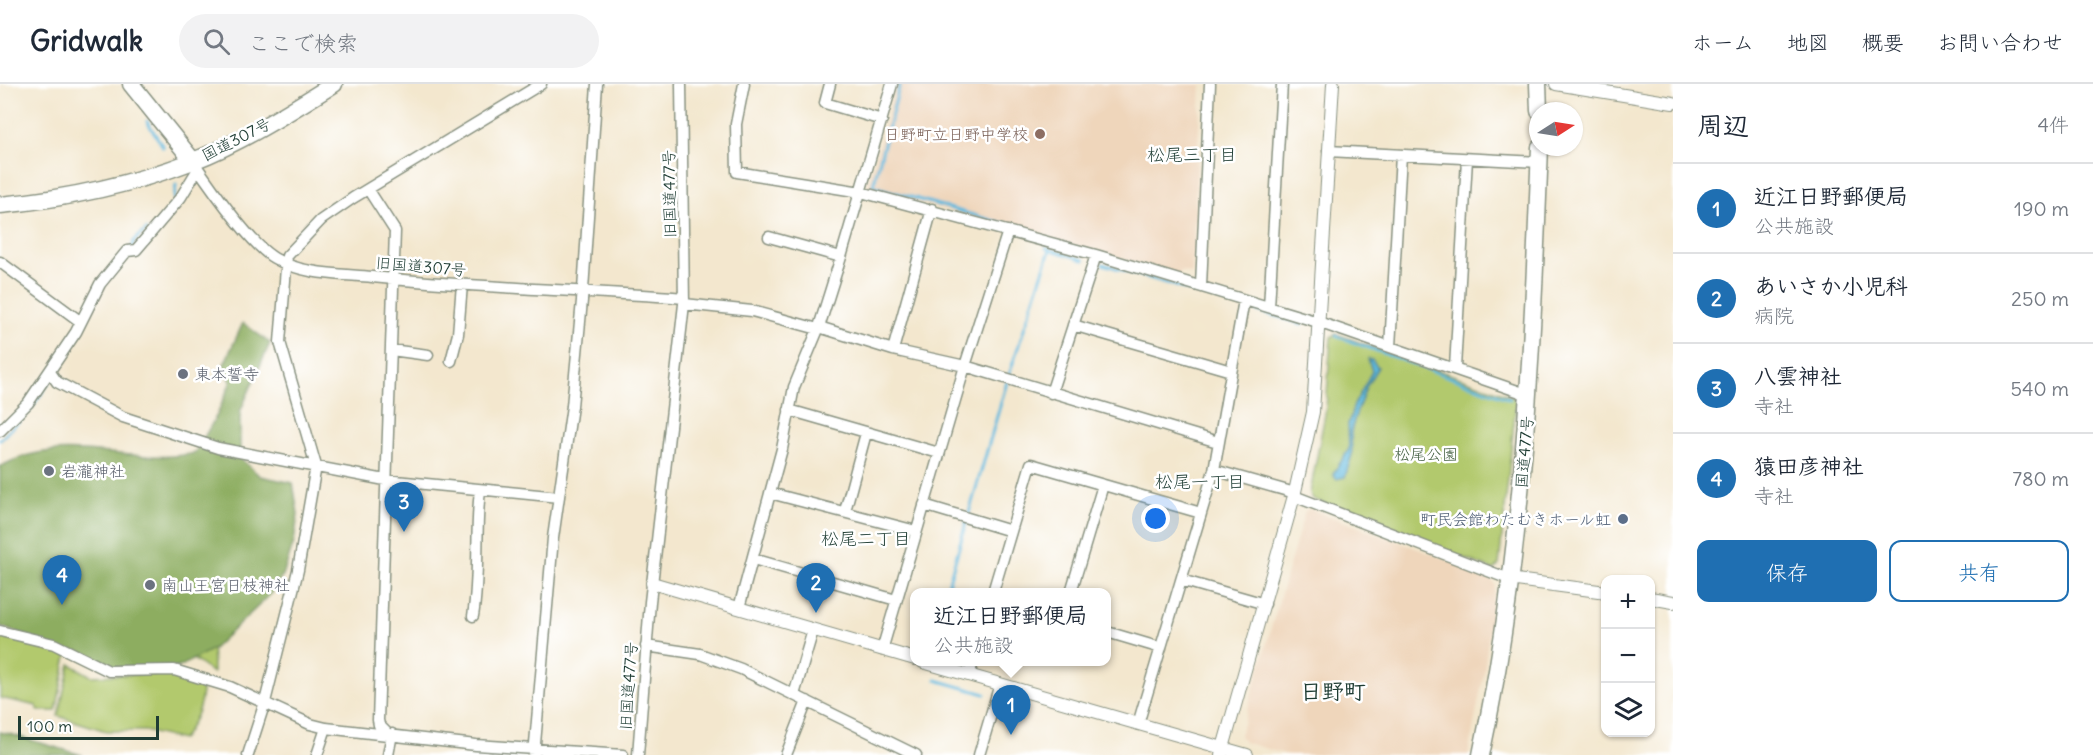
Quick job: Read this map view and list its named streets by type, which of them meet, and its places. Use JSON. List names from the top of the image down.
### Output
{
  "streets": {
    "highway": ["国道307号", "国道477号"],
    "street": ["旧国道477号", "旧国道307号"]
  },
  "crossings": [
    ["国道307号", "旧国道307号"],
    ["旧国道477号", "旧国道307号"]
  ],
  "districts": [
    "松尾三丁目",
    "松尾一丁目",
    "松尾二丁目",
    "日野町"
  ],
  "parks": ["松尾公園"],
  "places": [
    "日野町立日野中学校",
    "東本誓寺",
    "岩瀧神社",
    "町民会館わたむきホール虹",
    "南山王宮日枝神社"
  ],
  "scale_bar": "100 m",
  "north": "right",
  "page": {
    "header": "Gridwalk",
    "search": "ここで検索",
    "nav": [
      "ホーム",
      "地図",
      "概要",
      "お問い合わせ"
    ],
    "heading": ["周辺", "4件"],
    "list": [
      {
        "mark": "1",
        "name": "近江日野郵便局",
        "note": "公共施設",
        "value": "190 m"
      },
      {
        "mark": "2",
        "name": "あいさか小児科",
        "note": "病院",
        "value": "250 m"
      },
      {
        "mark": "3",
        "name": "八雲神社",
        "note": "寺社",
        "value": "540 m"
      },
      {
        "mark": "4",
        "name": "猿田彦神社",
        "note": "寺社",
        "value": "780 m"
      }
    ],
    "pins": [
      "3",
      "4",
      "2",
      "1"
    ],
    "buttons": ["保存", "共有"],
    "map_buttons": ["+", "−"],
    "popup": ["近江日野郵便局", "公共施設"],
    "scale": "100 m"
  }
}
